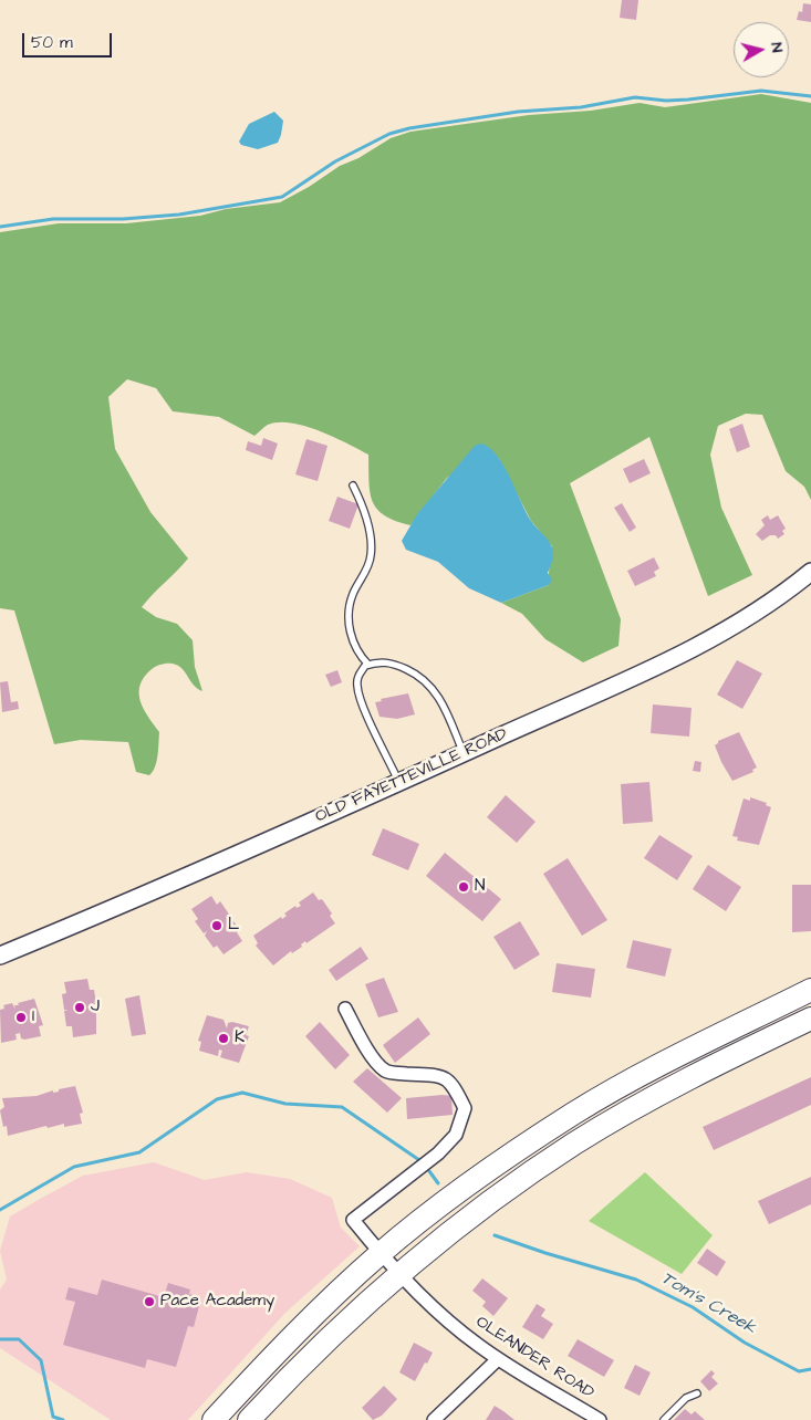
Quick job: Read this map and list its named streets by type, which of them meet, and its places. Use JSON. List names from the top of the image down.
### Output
{
  "streets": {
    "street": ["OLD FAYETTEVILLE ROAD", "OLEANDER ROAD"]
  },
  "water": ["Tom's Creek"],
  "places": [
    "N",
    "L",
    "J",
    "I",
    "K",
    "Pace Academy"
  ],
  "scale_bar": "50 m",
  "north": "right"
}
